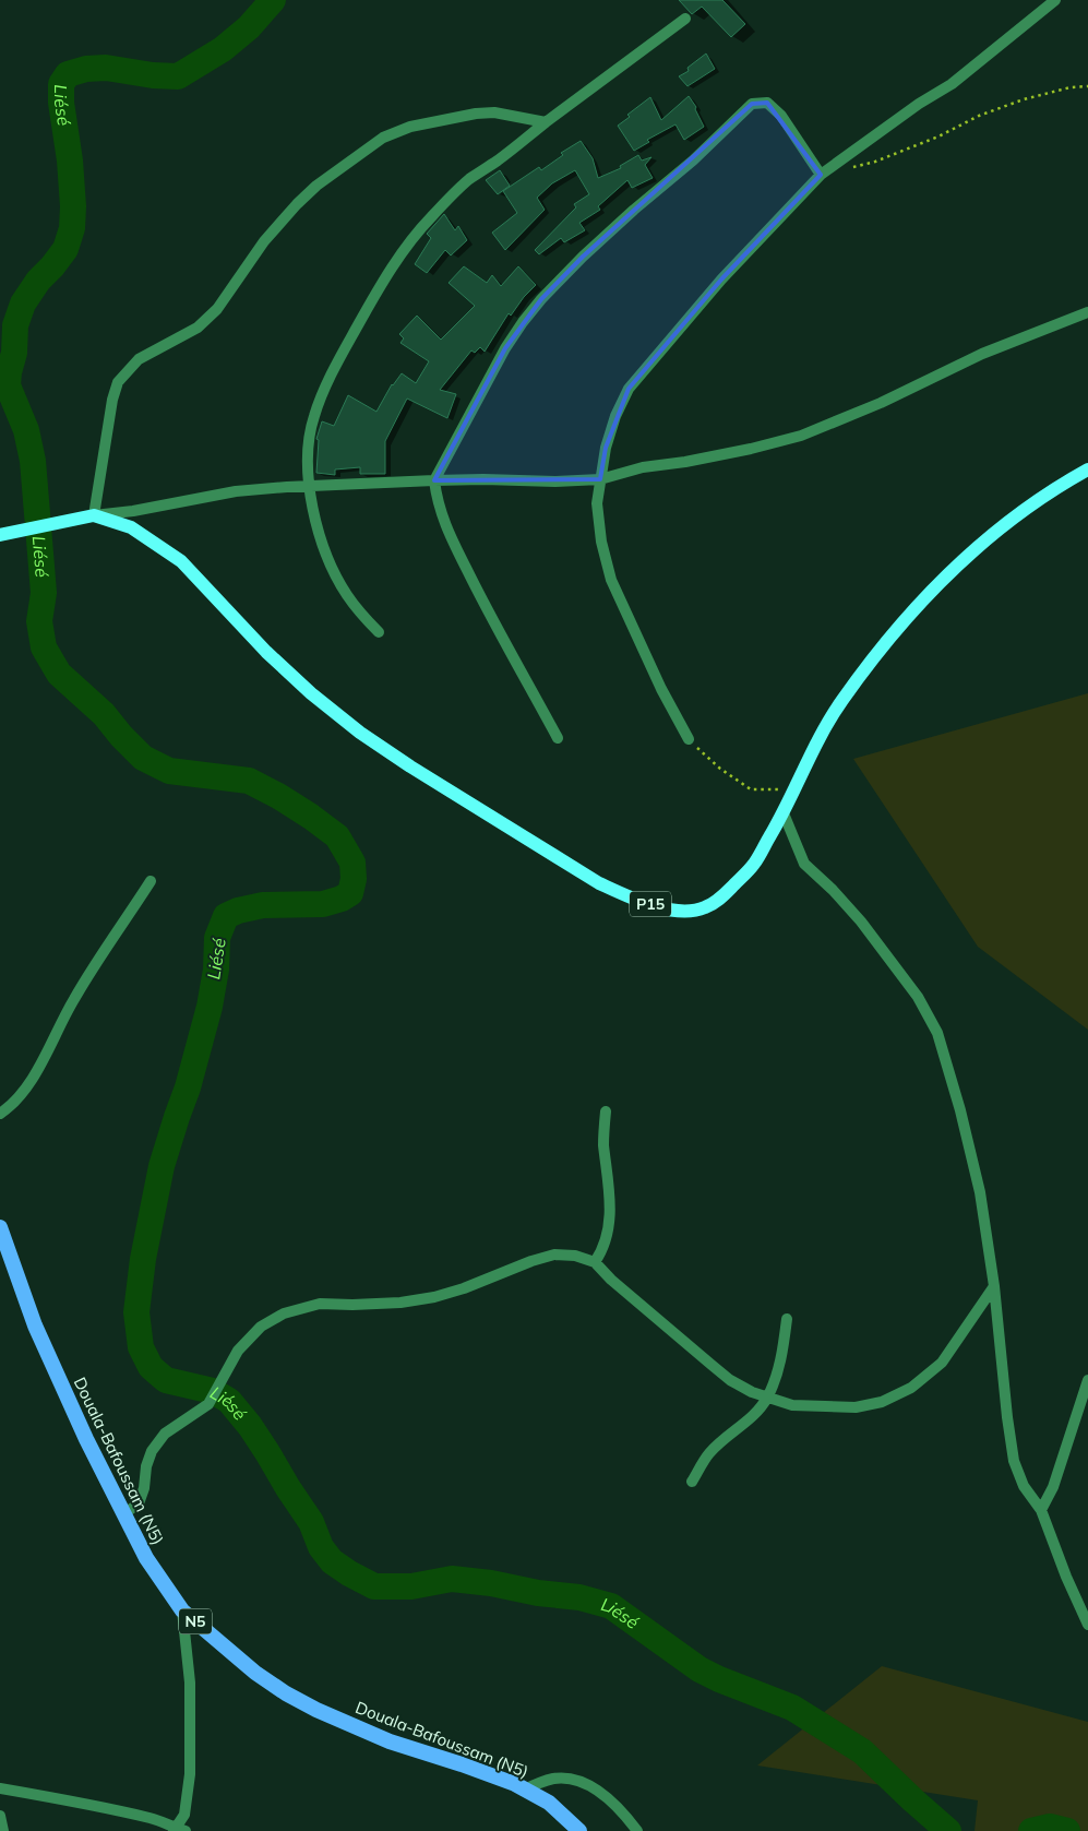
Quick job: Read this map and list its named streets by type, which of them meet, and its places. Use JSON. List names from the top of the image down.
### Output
{
  "streets": {
    "highway": ["Douala-Bafoussam (N5)", "N5"],
    "main road": ["P15"]
  },
  "water": ["Liésé"]
}
